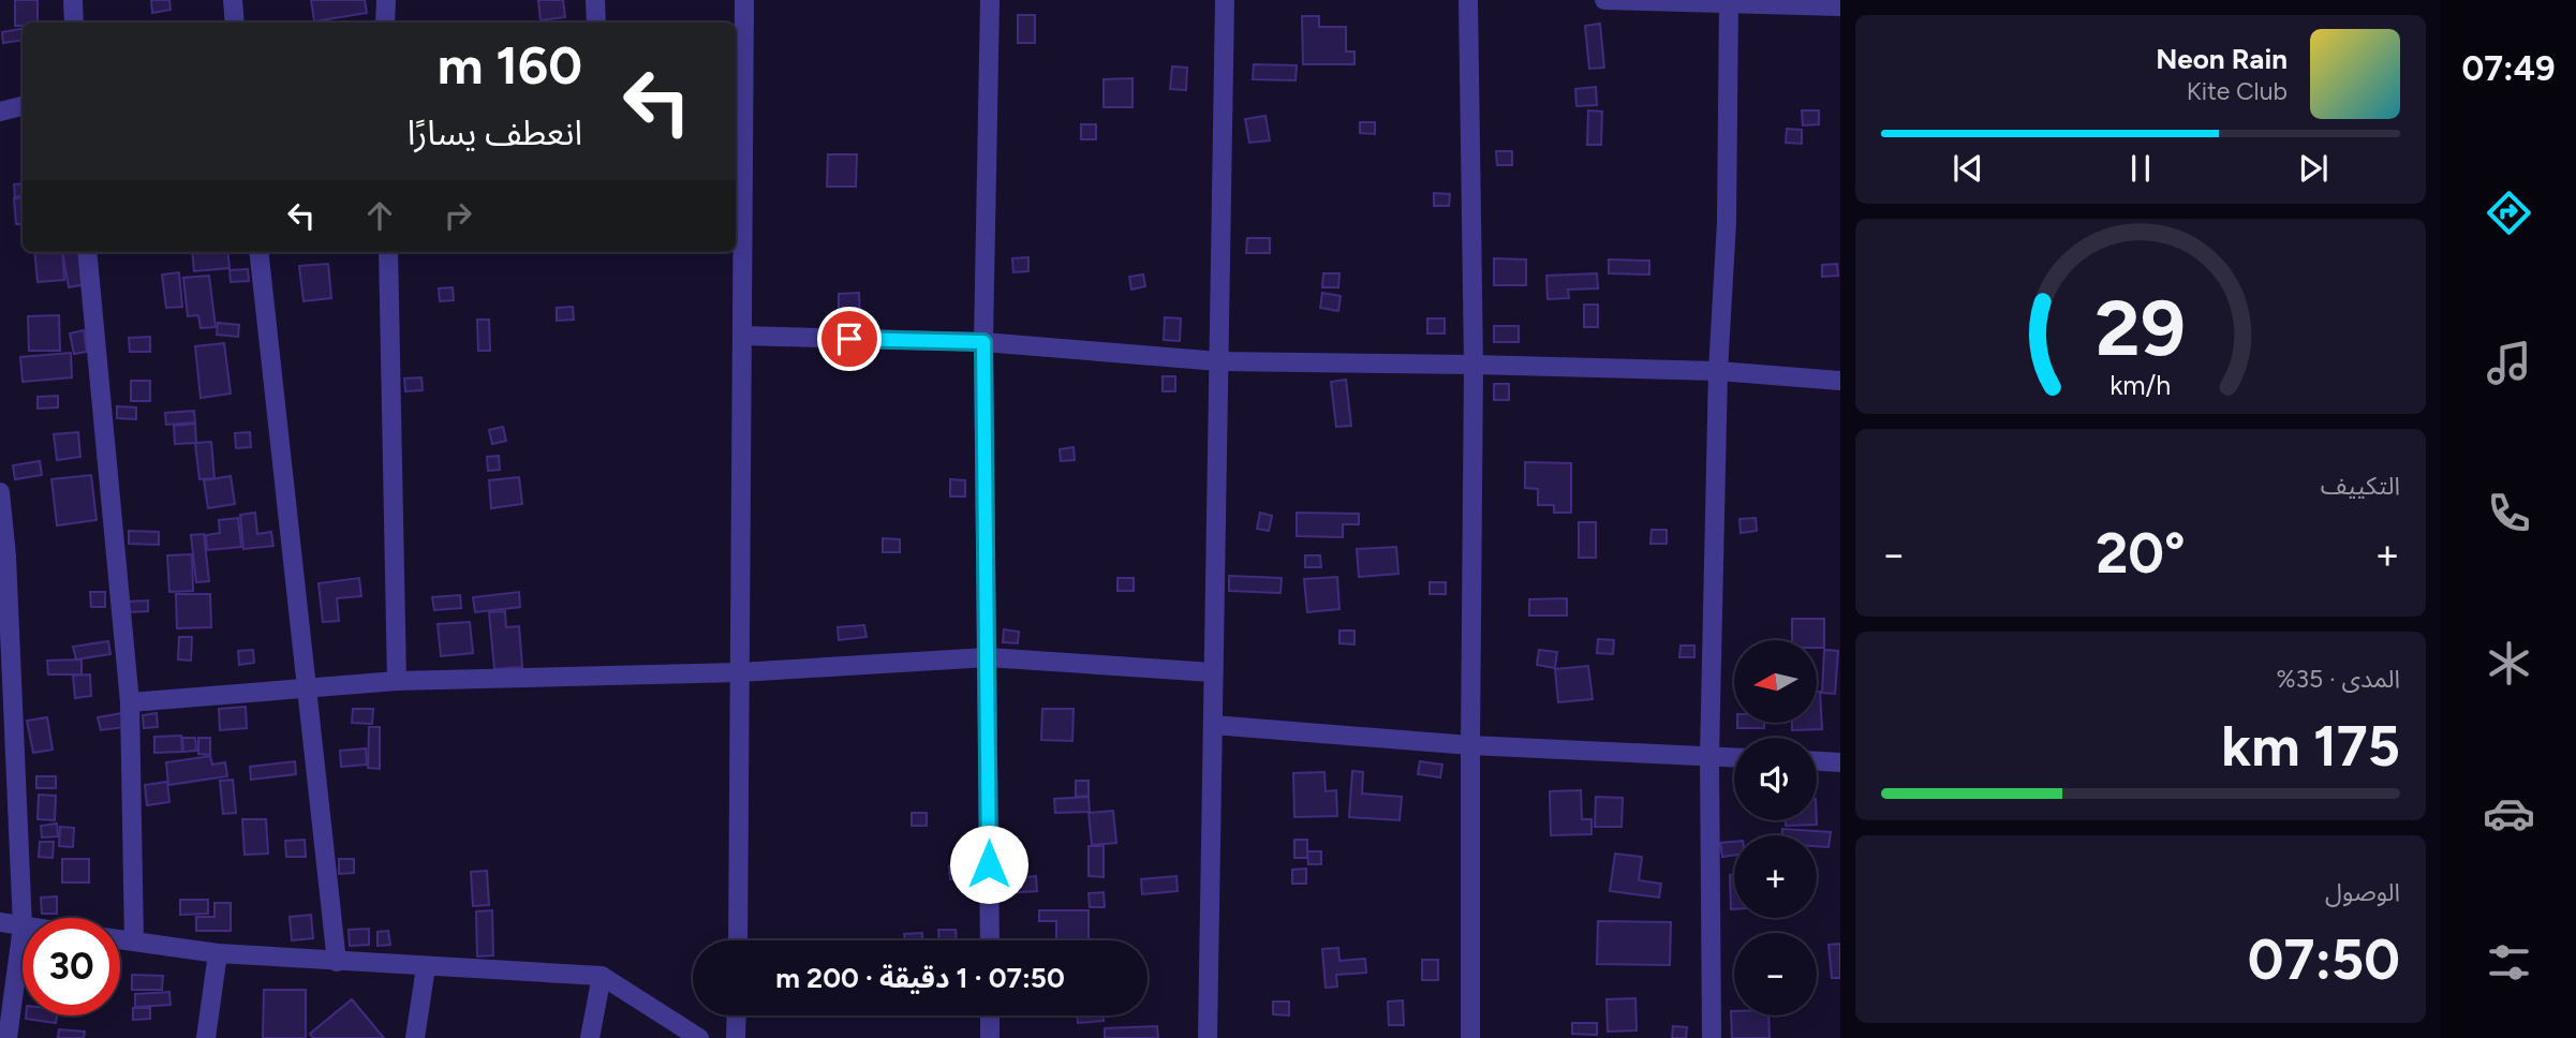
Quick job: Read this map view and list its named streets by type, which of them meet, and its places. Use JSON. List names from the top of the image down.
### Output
{
  "north": "left",
  "page": {
    "tabs": "07:49",
    "turn": ["160 m", "انعطف يسارًا"],
    "song": ["Neon Rain", "Kite Club"],
    "tile": [
      "التكييف",
      ["المدى · 35%", "175 km"],
      ["الوصول", "07:50"]
    ],
    "heat": ["−", "20°", "+"],
    "map_buttons": ["+", "−"],
    "limit": "30",
    "trip": "07:50 · 1 دقيقة · 200 m",
    "gauge": ["29", "km/h"]
  }
}
